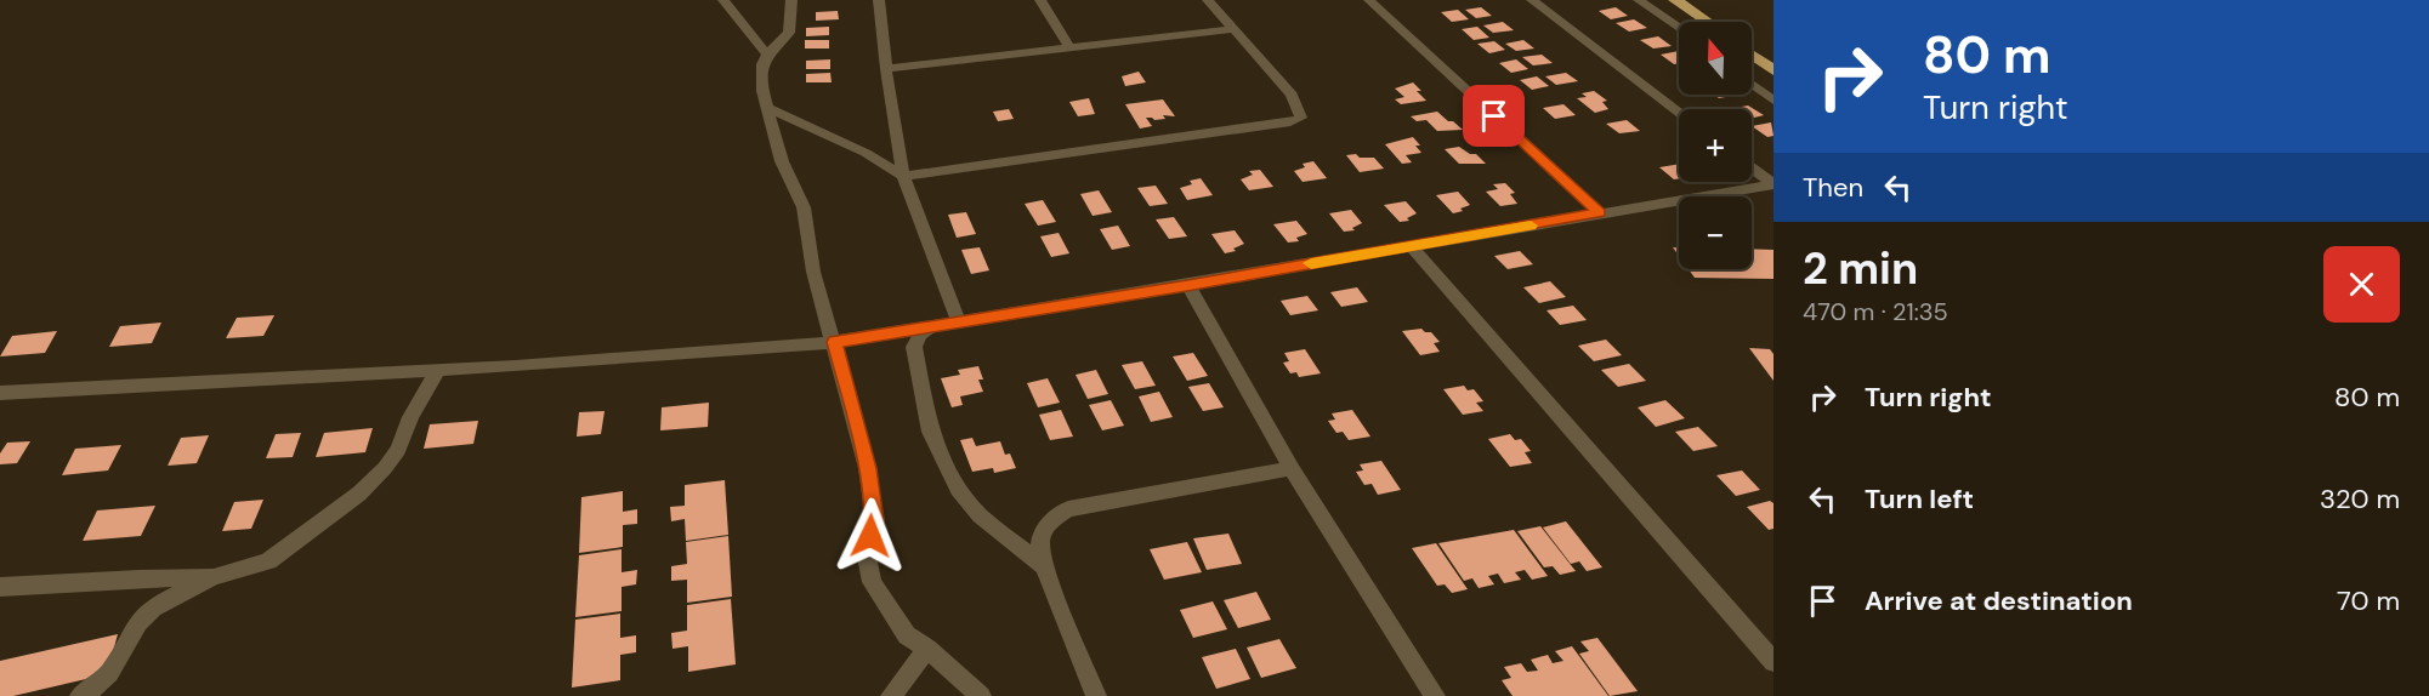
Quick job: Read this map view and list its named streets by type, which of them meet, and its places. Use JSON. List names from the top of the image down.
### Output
{
  "north": "top",
  "page": {
    "turn": ["80 m", "Turn right"],
    "map_buttons": ["+", "−"],
    "then": "Then",
    "heading": ["2 min", "470 m · 21:35"],
    "list": [
      {
        "name": "Turn right",
        "value": "80 m"
      },
      {
        "name": "Turn left",
        "value": "320 m"
      },
      {
        "name": "Arrive at destination",
        "value": "70 m"
      }
    ]
  }
}
